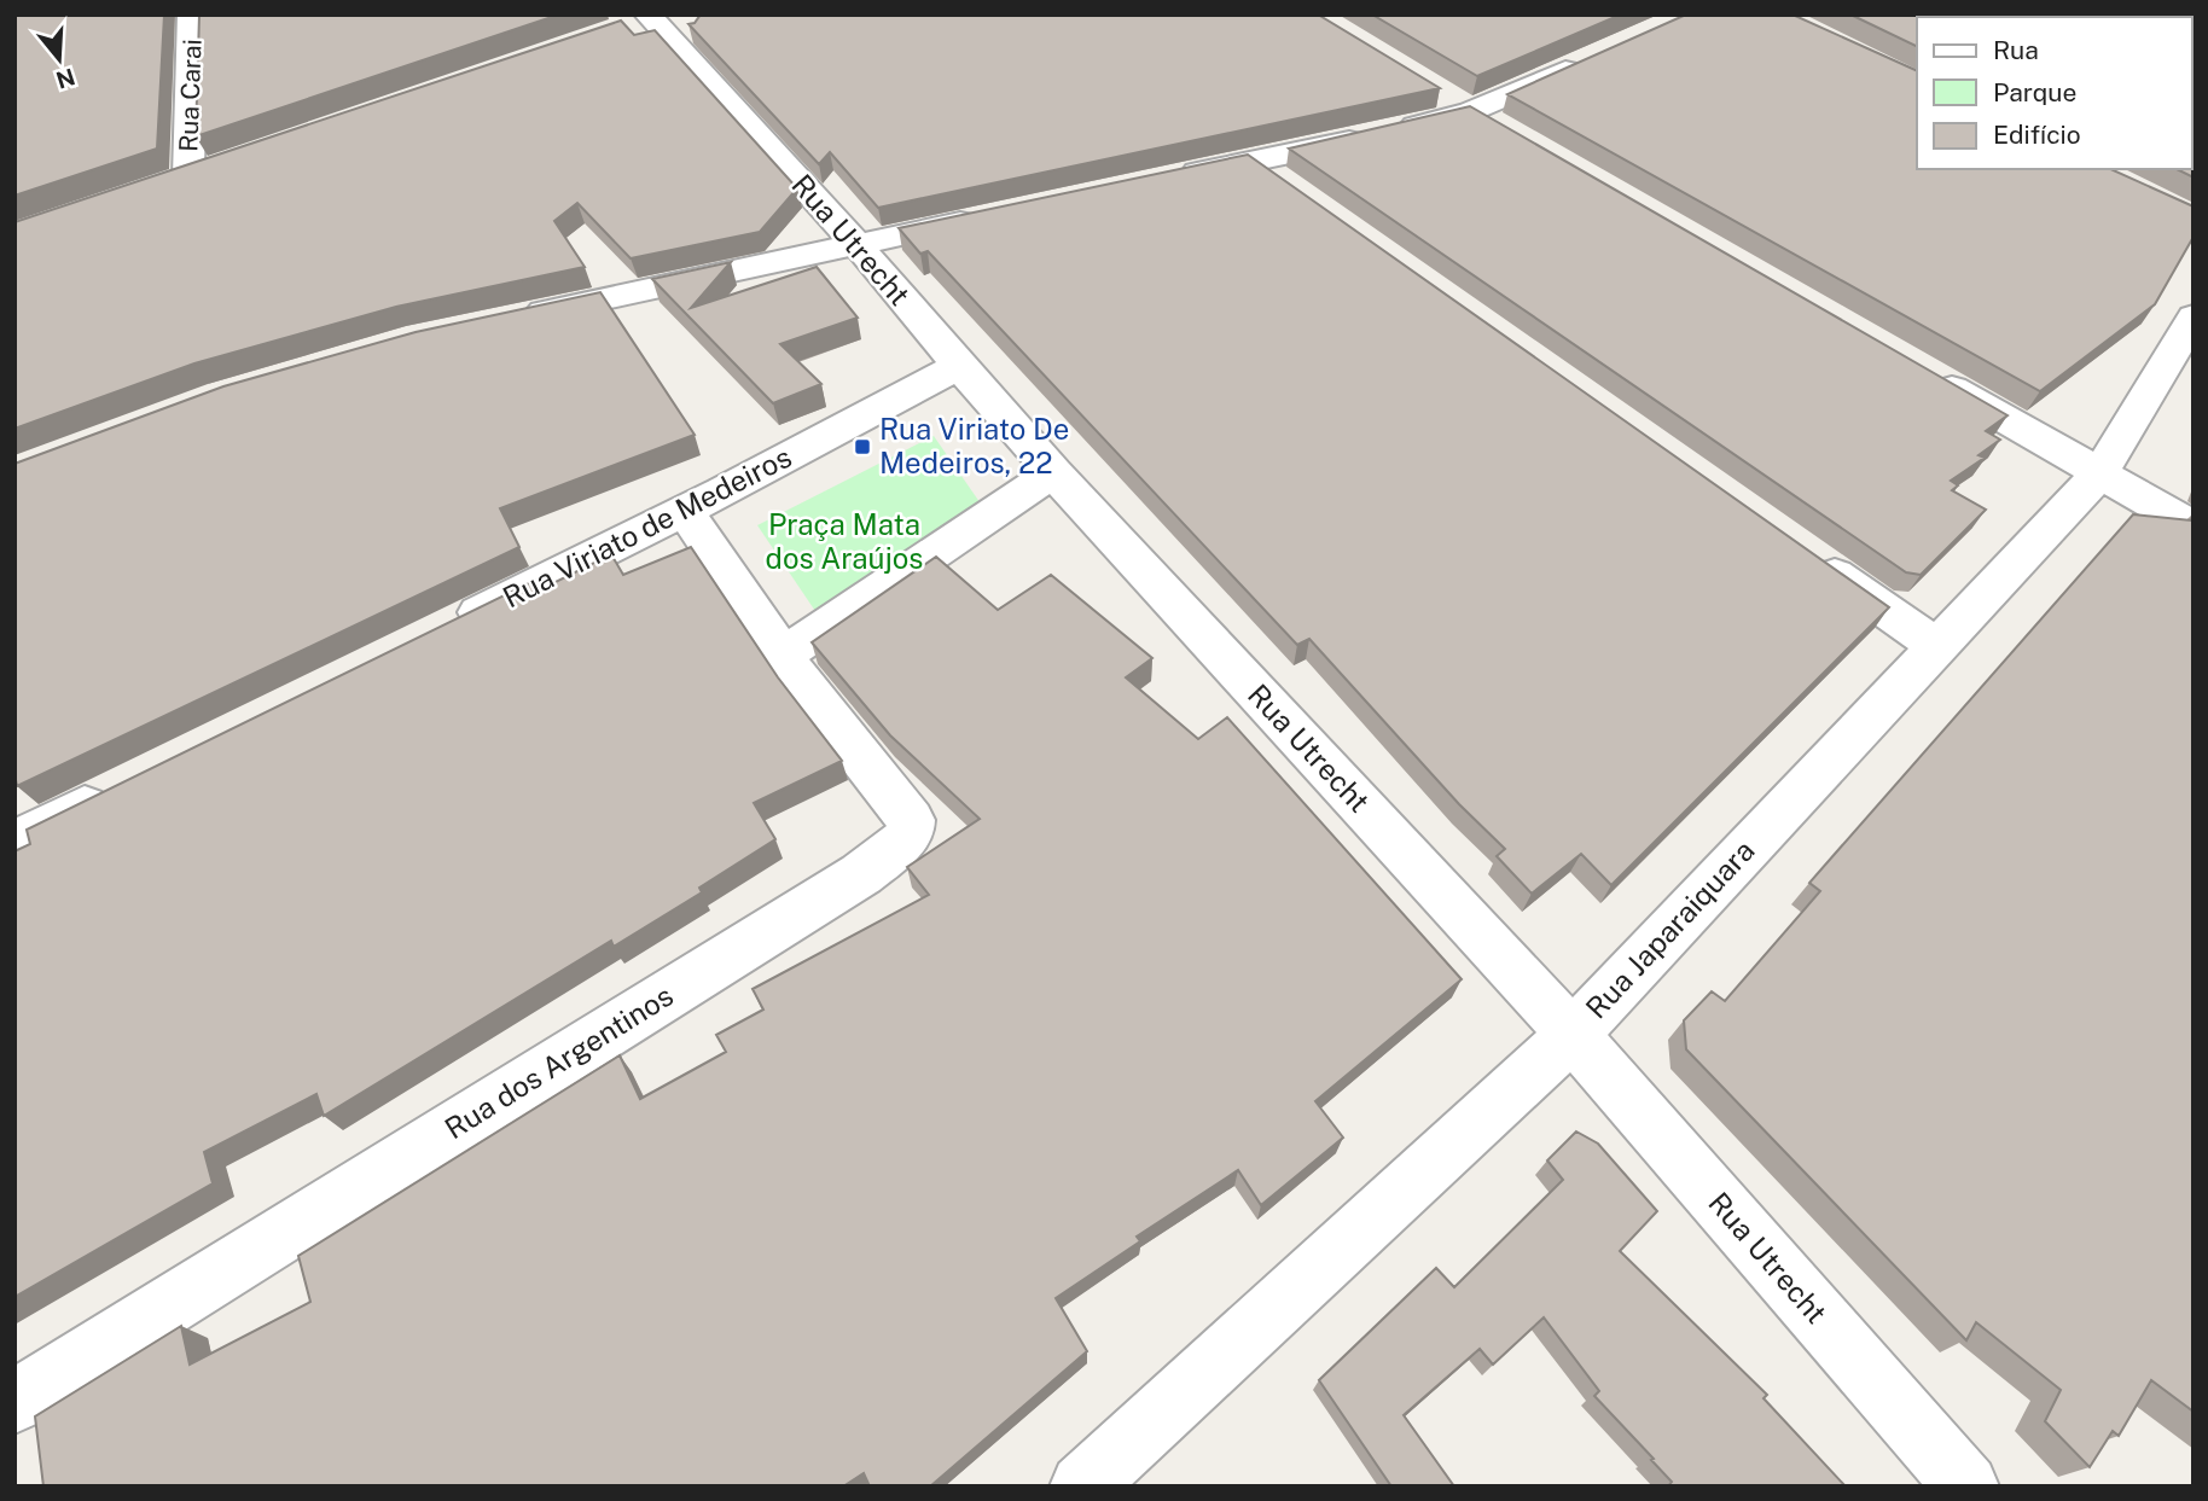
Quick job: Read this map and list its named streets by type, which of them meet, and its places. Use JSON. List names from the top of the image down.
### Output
{
  "streets": {
    "street": [
      "Rua Carai",
      "Rua Utrecht",
      "Rua Viriato de Medeiros",
      "Rua Japaraiquara",
      "Rua dos Argentinos"
    ]
  },
  "crossings": [
    ["Rua Utrecht", "Rua Viriato de Medeiros"],
    ["Rua Utrecht", "Rua Japaraiquara"]
  ],
  "parks": ["Praça Mata dos Araújos"],
  "places": {
    "transit": ["Rua Viriato De Medeiros, 22"]
  },
  "legend": ["Rua", "Parque", "Edifício"],
  "north": "bottom"
}
